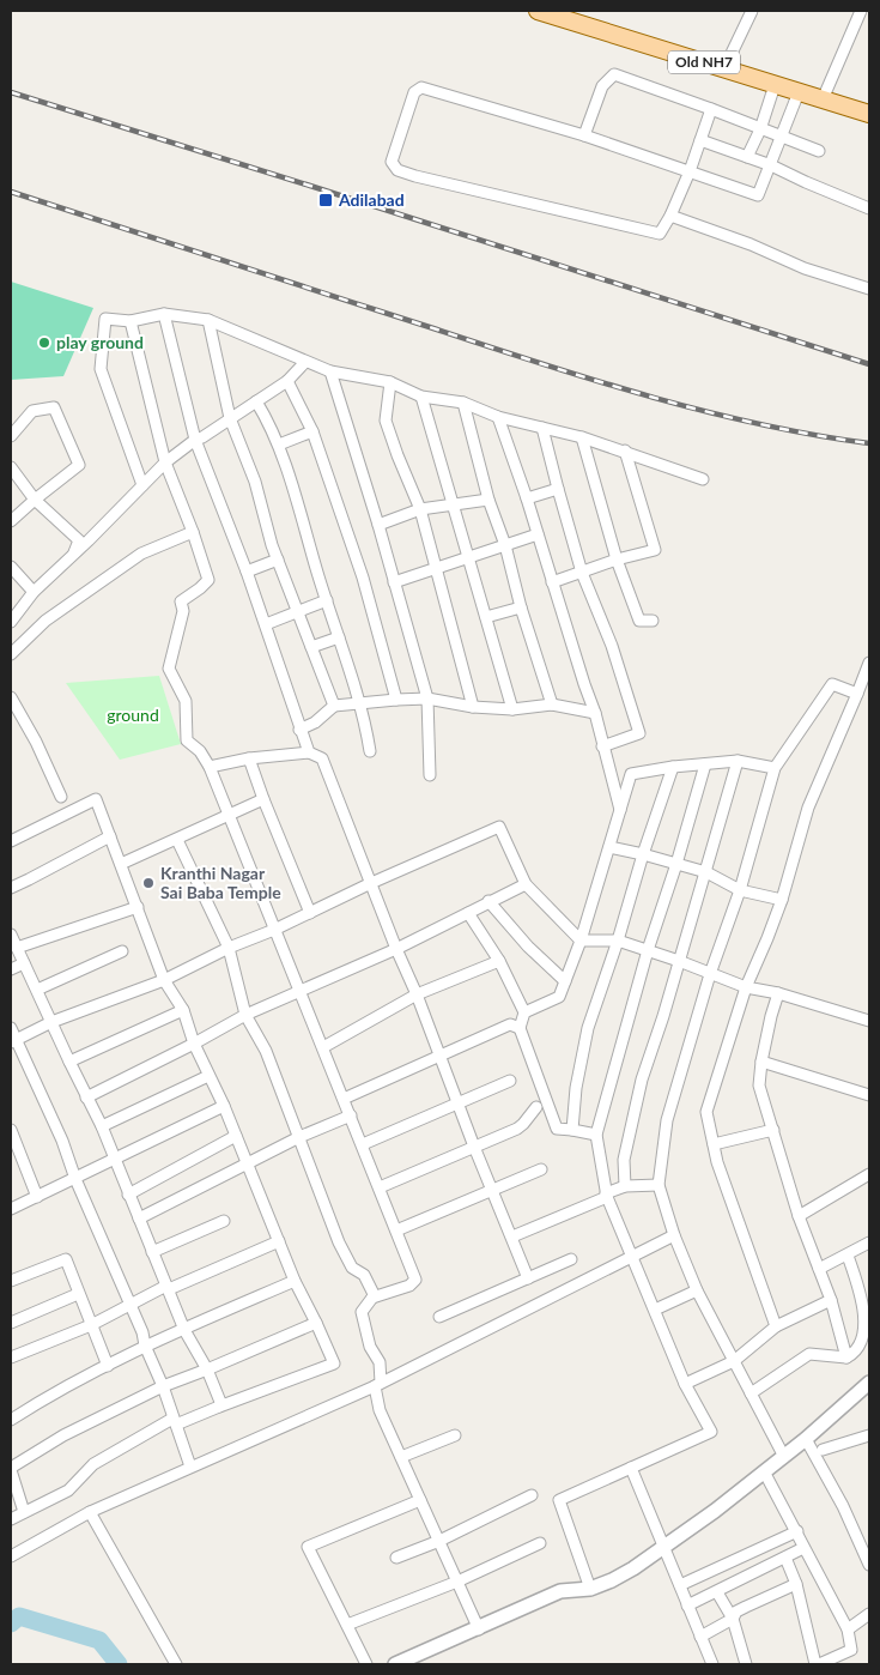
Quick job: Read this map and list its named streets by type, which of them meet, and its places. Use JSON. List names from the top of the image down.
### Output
{
  "streets": {
    "main road": ["Old NH7"]
  },
  "parks": ["ground"],
  "places": {
    "transit": ["Adilabad"],
    "other": ["play ground", "Kranthi Nagar Sai Baba Temple"]
  }
}
